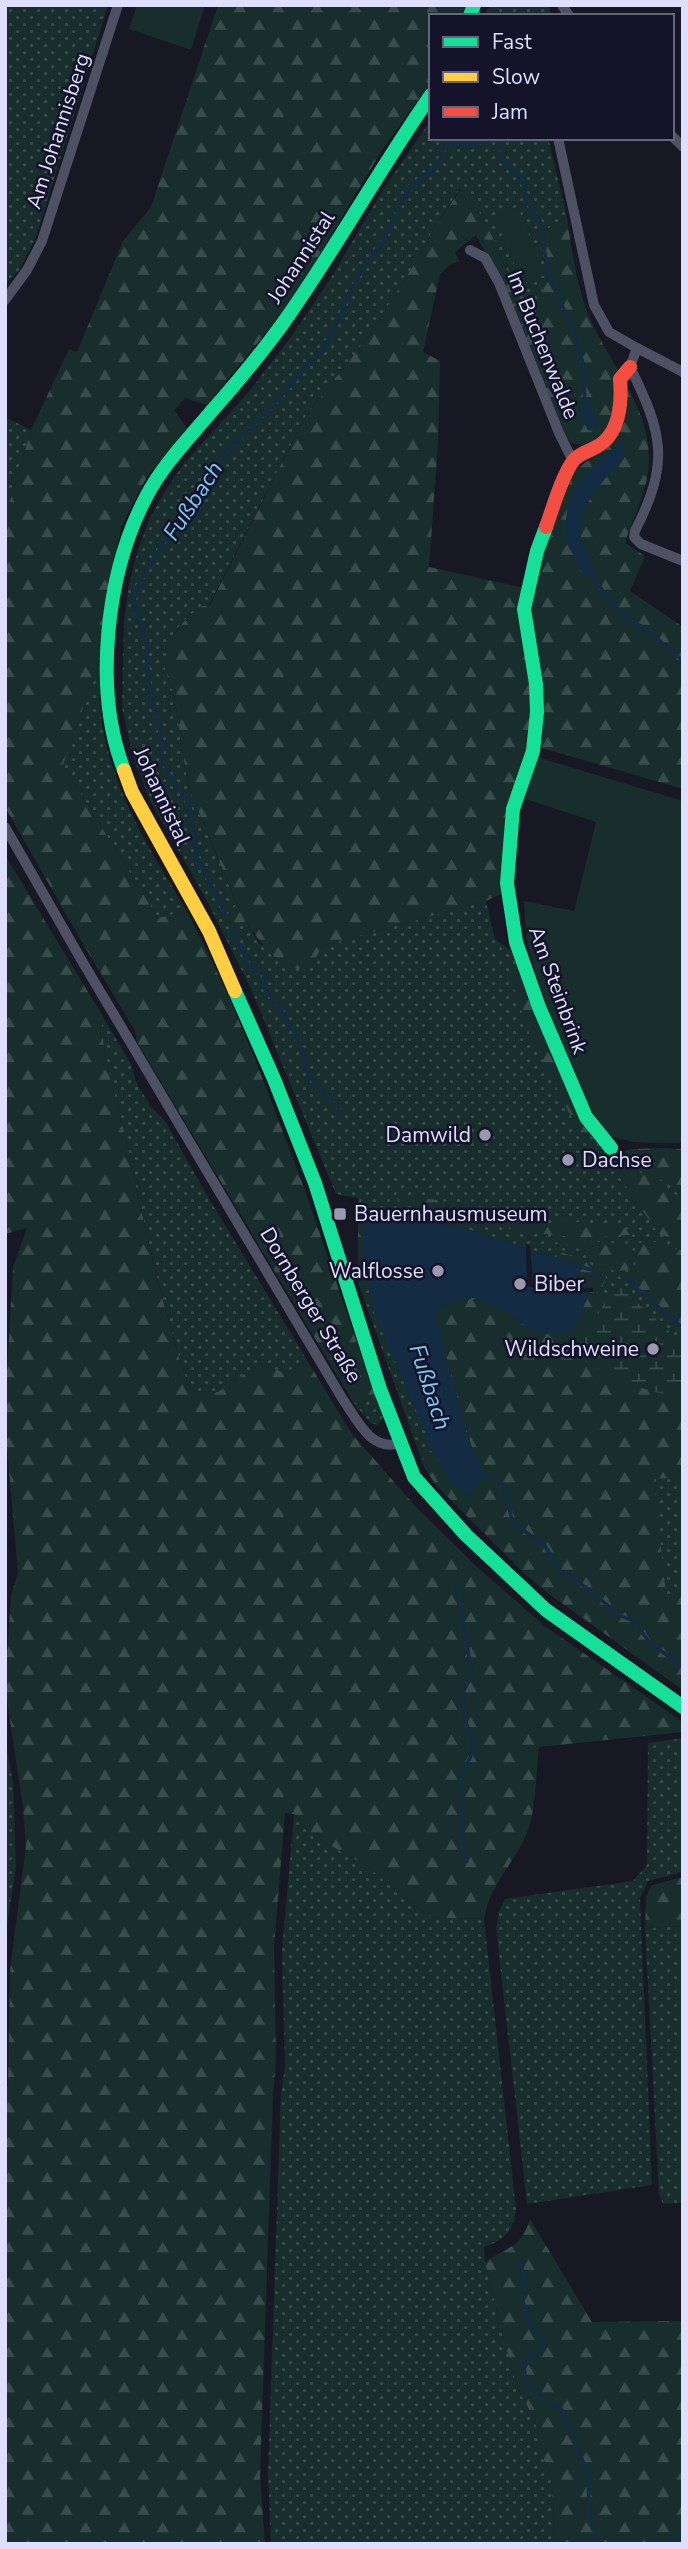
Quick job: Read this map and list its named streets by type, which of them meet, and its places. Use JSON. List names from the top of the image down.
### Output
{
  "streets": {
    "main road": ["Johannistal", "Am Steinbrink"],
    "street": ["Am Johannisberg", "Im Buchenwalde", "Dornberger Straße"]
  },
  "crossings": [
    ["Johannistal", "Dornberger Straße"],
    ["Im Buchenwalde", "Am Steinbrink"]
  ],
  "water": ["Fußbach"],
  "places": {
    "other": [
      "Damwild",
      "Dachse",
      "Walflosse",
      "Biber",
      "Wildschweine"
    ],
    "transit": ["Bauernhausmuseum"]
  },
  "legend": ["Fast", "Slow", "Jam"]
}
